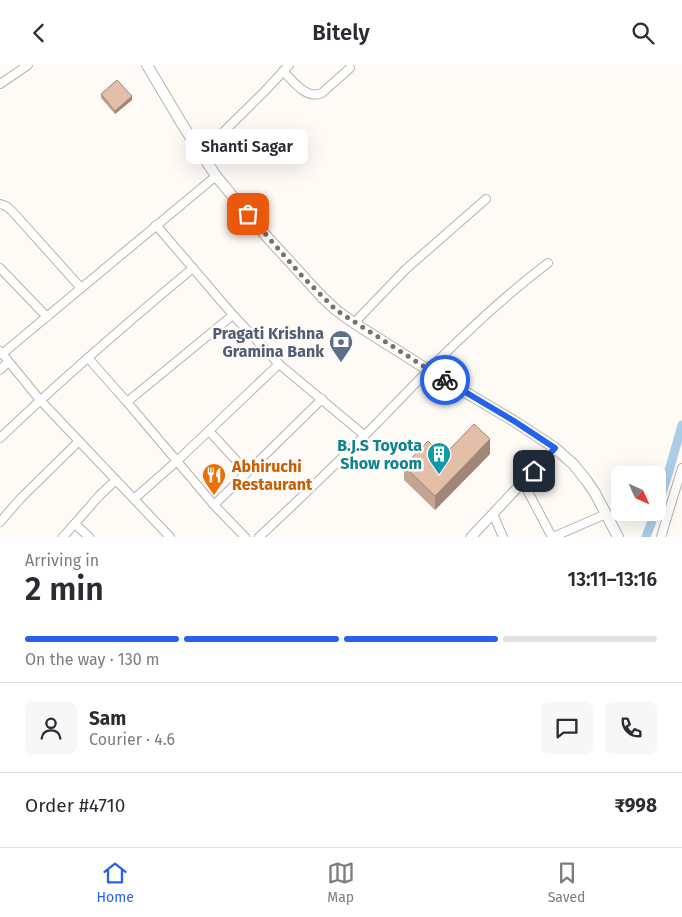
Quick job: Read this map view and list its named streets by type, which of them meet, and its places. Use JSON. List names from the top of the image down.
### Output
{
  "places": {
    "other": ["Shanti Sagar"],
    "bank": ["Pragati Krishna Gramina Bank"],
    "building": ["B.J.S Toyota Show room"],
    "restaurant": ["Abhiruchi Restaurant"]
  },
  "north": "bottom right",
  "page": {
    "header": "Bitely",
    "bubble": "Shanti Sagar",
    "heading": ["2 min", "Arriving in", "13:11–13:16"],
    "panel": [
      "Sam",
      "Courier · 4.6",
      "Order #4710",
      "₹998"
    ],
    "bar": "On the way · 130 m",
    "tabs": ["Home", "Map", "Saved"]
  }
}
